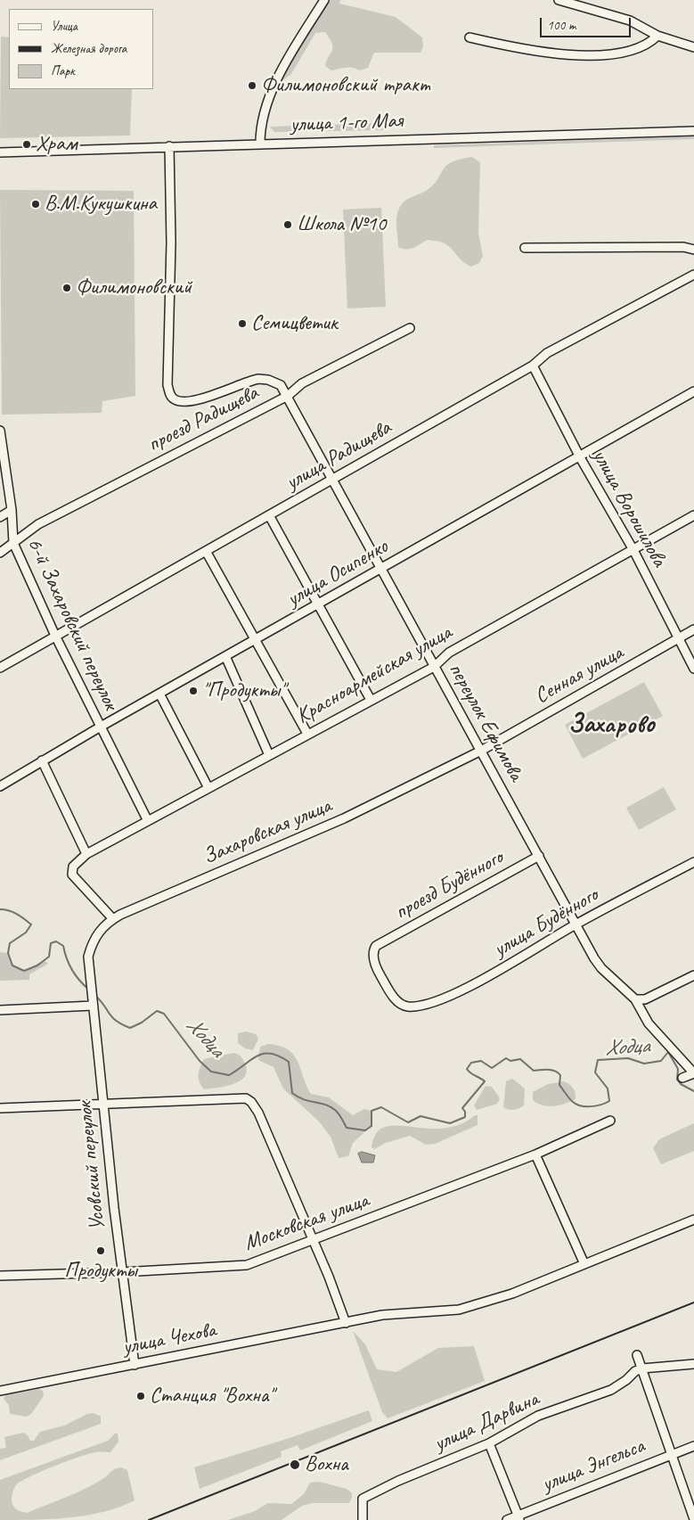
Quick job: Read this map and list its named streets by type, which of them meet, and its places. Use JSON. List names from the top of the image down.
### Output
{
  "streets": {
    "street": [
      "улица 1-го Мая",
      "проезд Радищева",
      "улица Радищева",
      "улица Ворошилова",
      "улица Осипенко",
      "6-й Захаровский переулок",
      "Красноармейская улица",
      "Сенная улица",
      "переулок Ефимова",
      "Захаровская улица",
      "проезд Будённого",
      "улица Будённого",
      "Усовский переулок",
      "Московская улица",
      "улица Чехова",
      "улица Дарвина",
      "улица Энгельса"
    ]
  },
  "crossings": [
    ["улица 1-го Мая", "переулок Ефимова"],
    ["проезд Радищева", "6-й Захаровский переулок"],
    ["проезд Радищева", "переулок Ефимова"],
    ["улица Радищева", "улица Ворошилова"],
    ["улица Радищева", "6-й Захаровский переулок"],
    ["улица Радищева", "переулок Ефимова"],
    ["улица Ворошилова", "улица Осипенко"],
    ["улица Ворошилова", "Красноармейская улица"],
    ["улица Ворошилова", "Сенная улица"],
    ["улица Осипенко", "6-й Захаровский переулок"],
    ["улица Осипенко", "переулок Ефимова"],
    ["6-й Захаровский переулок", "Красноармейская улица"],
    ["Красноармейская улица", "переулок Ефимова"],
    ["Красноармейская улица", "Захаровская улица"],
    ["Сенная улица", "переулок Ефимова"],
    ["Сенная улица", "Захаровская улица"],
    ["переулок Ефимова", "Захаровская улица"],
    ["переулок Ефимова", "проезд Будённого"],
    ["переулок Ефимова", "улица Будённого"],
    ["Захаровская улица", "Усовский переулок"],
    ["проезд Будённого", "улица Будённого"],
    ["Усовский переулок", "Московская улица"],
    ["Усовский переулок", "улица Чехова"]
  ],
  "districts": ["Захарово"],
  "water": ["Ходца"],
  "places": [
    "Филимоновский тракт",
    "Храм",
    "В.М.Кукушкина",
    "Школа №10",
    "Филимоновский",
    "Семицветик",
    "\"Продукты\"",
    "Продукты",
    "Станция \"Вохна\"",
    "Вохна"
  ],
  "legend": ["Улица", "Железная дорога", "Парк"],
  "scale_bar": "100 m"
}
